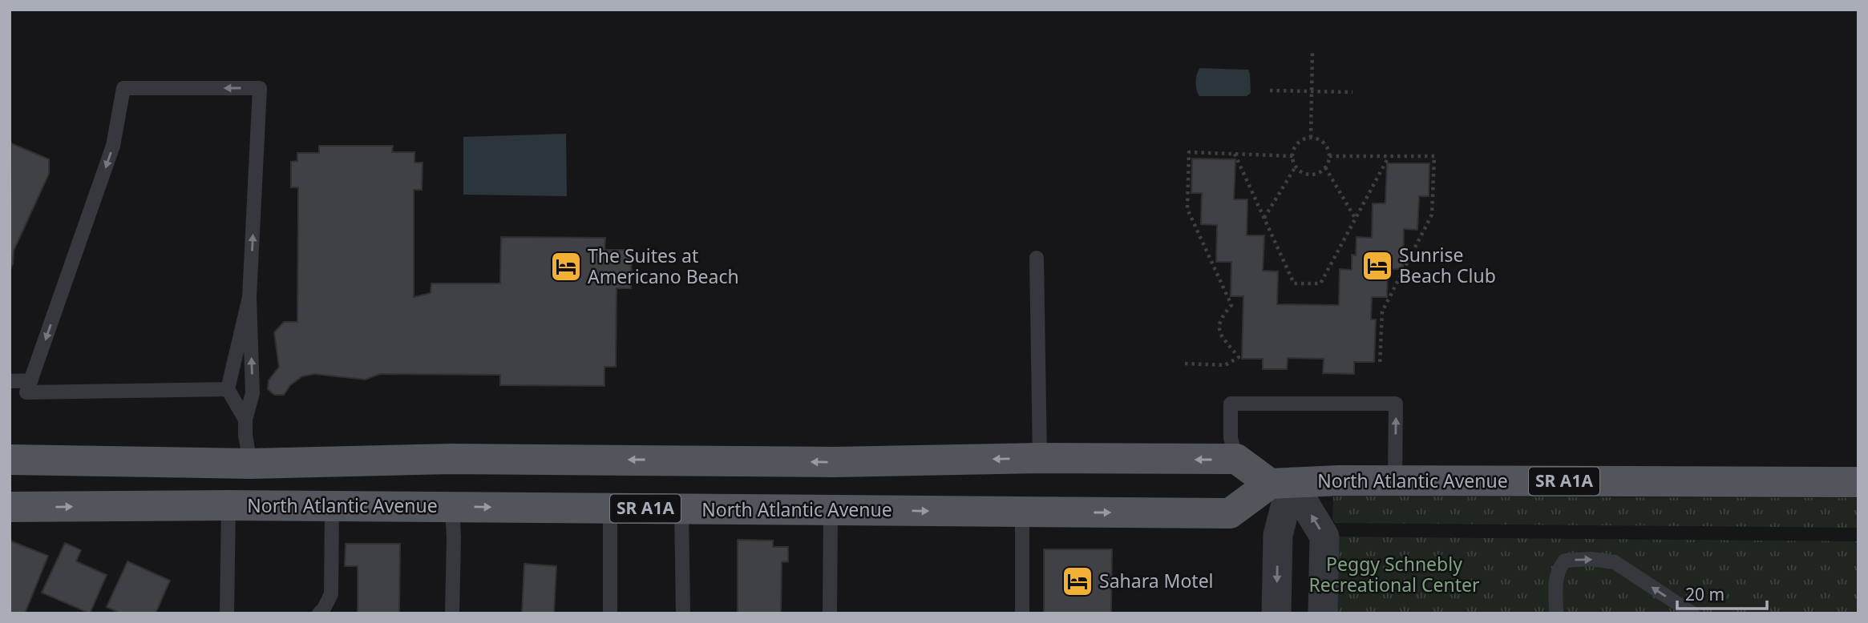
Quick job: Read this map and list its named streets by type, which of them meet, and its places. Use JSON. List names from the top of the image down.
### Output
{
  "streets": {
    "main road": ["North Atlantic Avenue", "SR A1A"]
  },
  "parks": ["Peggy Schnebly Recreational Center"],
  "places": {
    "hotel": ["Sunrise Beach Club", "The Suites at Americano Beach", "Sahara Motel"]
  },
  "scale_bar": "20 m"
}
